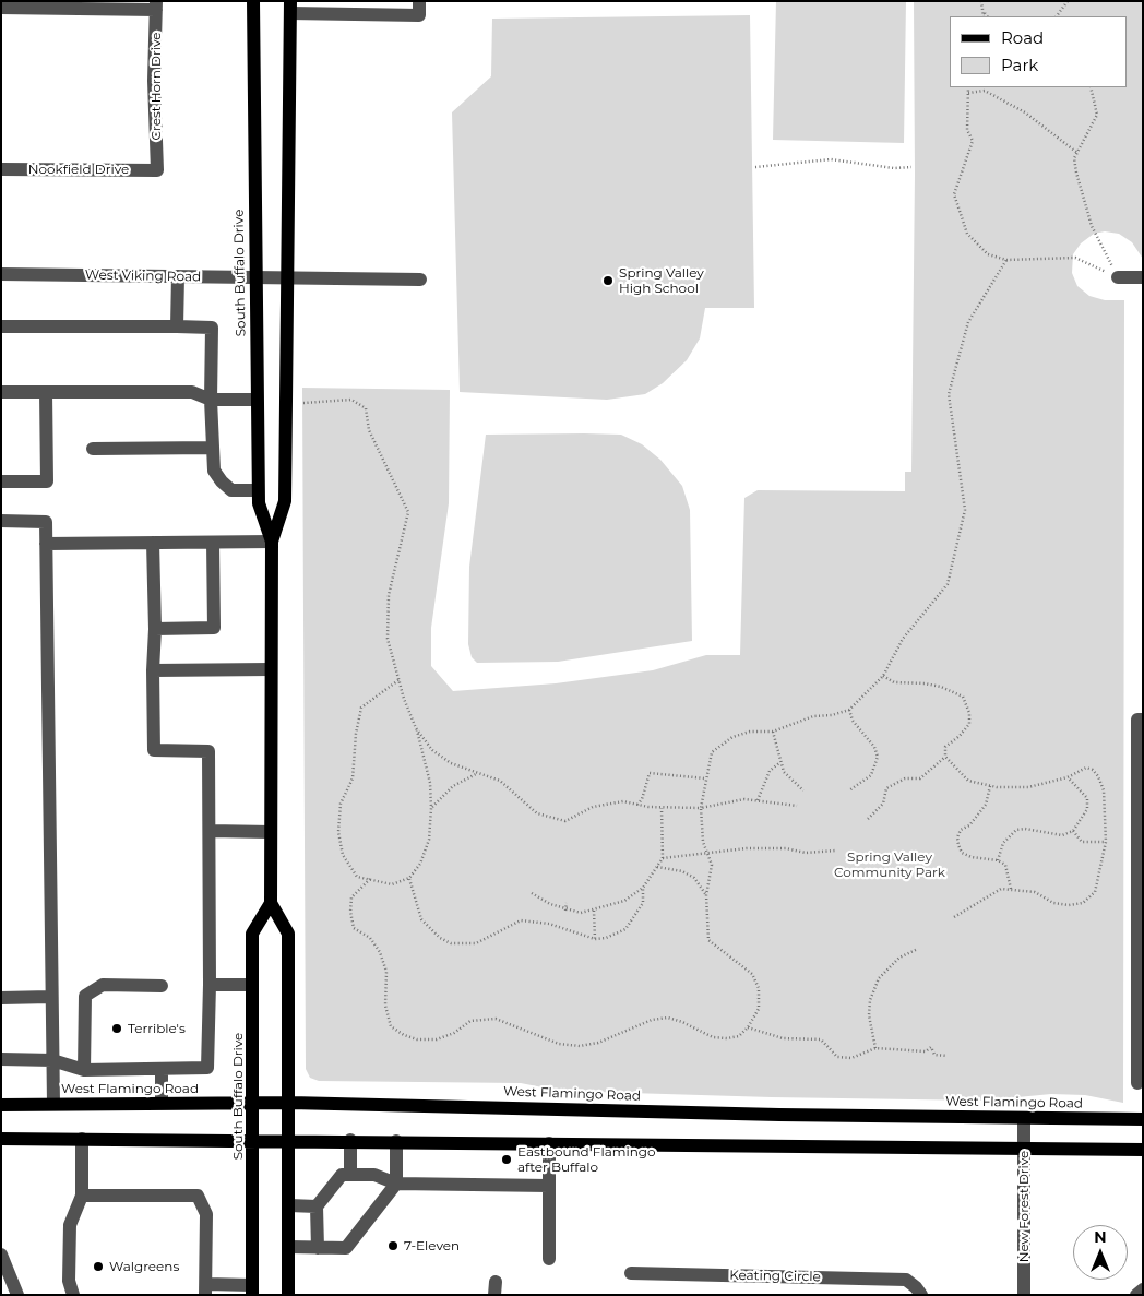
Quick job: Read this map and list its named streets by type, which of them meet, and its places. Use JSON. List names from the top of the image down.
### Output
{
  "streets": {
    "main road": ["South Buffalo Drive", "West Flamingo Road"],
    "street": [
      "Crest Horn Drive",
      "Nookfield Drive",
      "West Viking Road",
      "New Forest Drive",
      "Keating Circle"
    ]
  },
  "crossings": [
    ["Crest Horn Drive", "Nookfield Drive"],
    ["South Buffalo Drive", "West Viking Road"],
    ["South Buffalo Drive", "West Flamingo Road"],
    ["West Flamingo Road", "New Forest Drive"]
  ],
  "parks": ["Spring Valley Community Park"],
  "places": [
    "Spring Valley High School",
    "Terrible's",
    "Eastbound Flamingo after Buffalo",
    "7-Eleven",
    "Walgreens"
  ],
  "legend": ["Road", "Park"],
  "north": "top"
}
